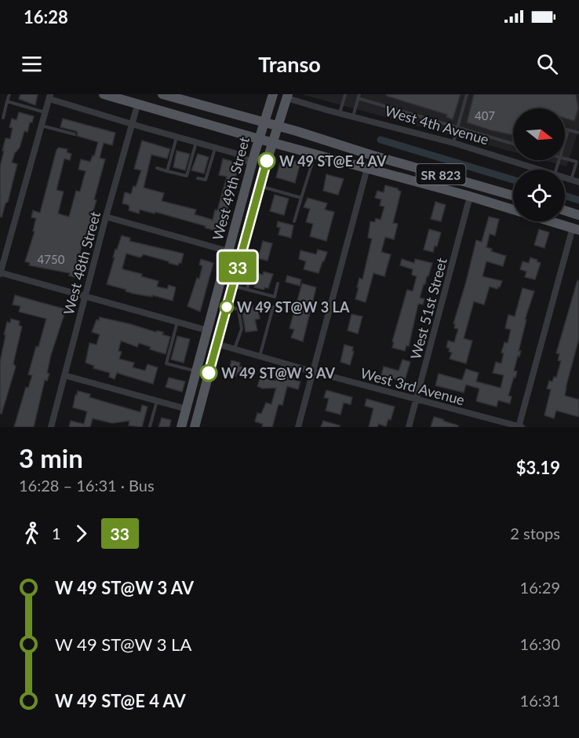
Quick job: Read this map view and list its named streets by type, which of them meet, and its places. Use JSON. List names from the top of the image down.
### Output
{
  "streets": {
    "main road": ["SR 823", "West 49th Street"],
    "street": [
      "West 4th Avenue",
      "West 48th Street",
      "West 51st Street",
      "West 3rd Avenue"
    ]
  },
  "crossings": [
    ["West 4th Avenue", "West 49th Street"],
    ["SR 823", "West 49th Street"],
    ["SR 823", "West 48th Street"],
    ["SR 823", "West 51st Street"],
    ["West 49th Street", "West 3rd Avenue"],
    ["West 51st Street", "West 3rd Avenue"]
  ],
  "places": ["W 49 ST@E 4 AV", "W 49 ST@W 3 LA", "W 49 ST@W 3 AV"],
  "lines": ["bus line 33"],
  "house_numbers": ["407", "4750"],
  "north": "right",
  "page": {
    "status": "16:28",
    "header": "Transo",
    "on_map": "33",
    "heading": ["3 min", "16:28 – 16:31 · Bus", "$3.19"],
    "legs": ["1", "33", "2 stops"],
    "list": [
      {
        "name": "W 49 ST@W 3 AV",
        "value": "16:29"
      },
      {
        "name": "W 49 ST@W 3 LA",
        "value": "16:30"
      },
      {
        "name": "W 49 ST@E 4 AV",
        "value": "16:31"
      }
    ]
  }
}
